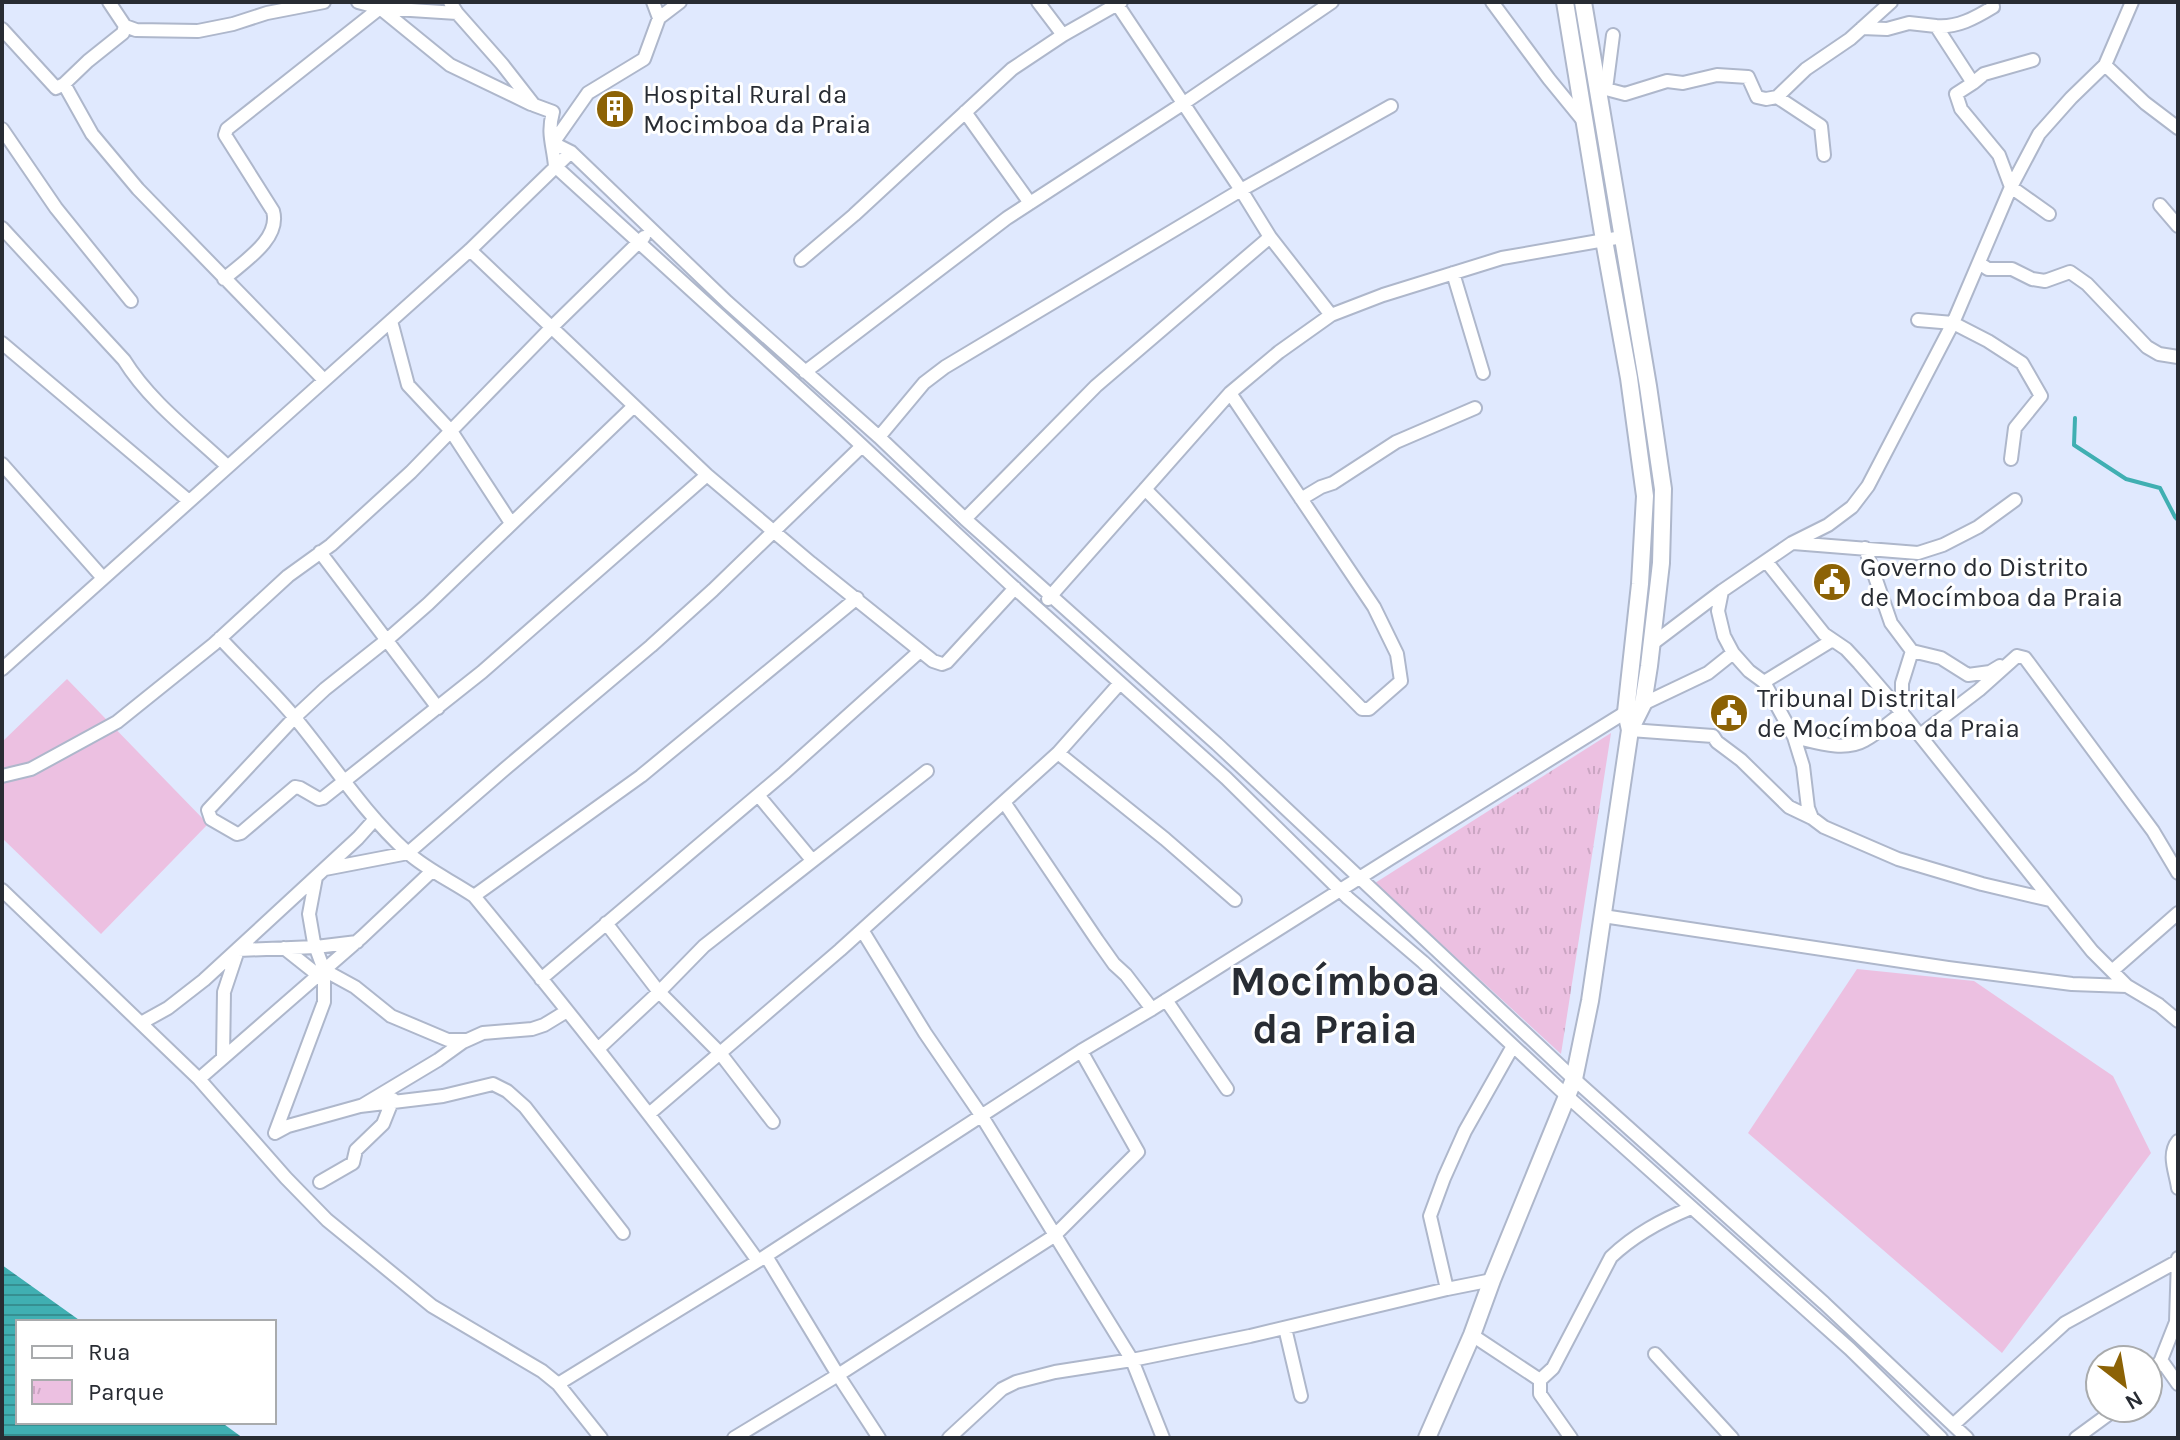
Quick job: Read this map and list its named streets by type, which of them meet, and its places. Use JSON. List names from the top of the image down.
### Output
{
  "districts": ["Mocímboa da Praia"],
  "places": {
    "building": ["Hospital Rural da Mocimboa da Praia"],
    "public building": ["Governo do Distrito de Mocímboa da Praia", "Tribunal Distrital de Mocímboa da Praia"]
  },
  "legend": ["Rua", "Parque"],
  "north": "bottom right"
}
